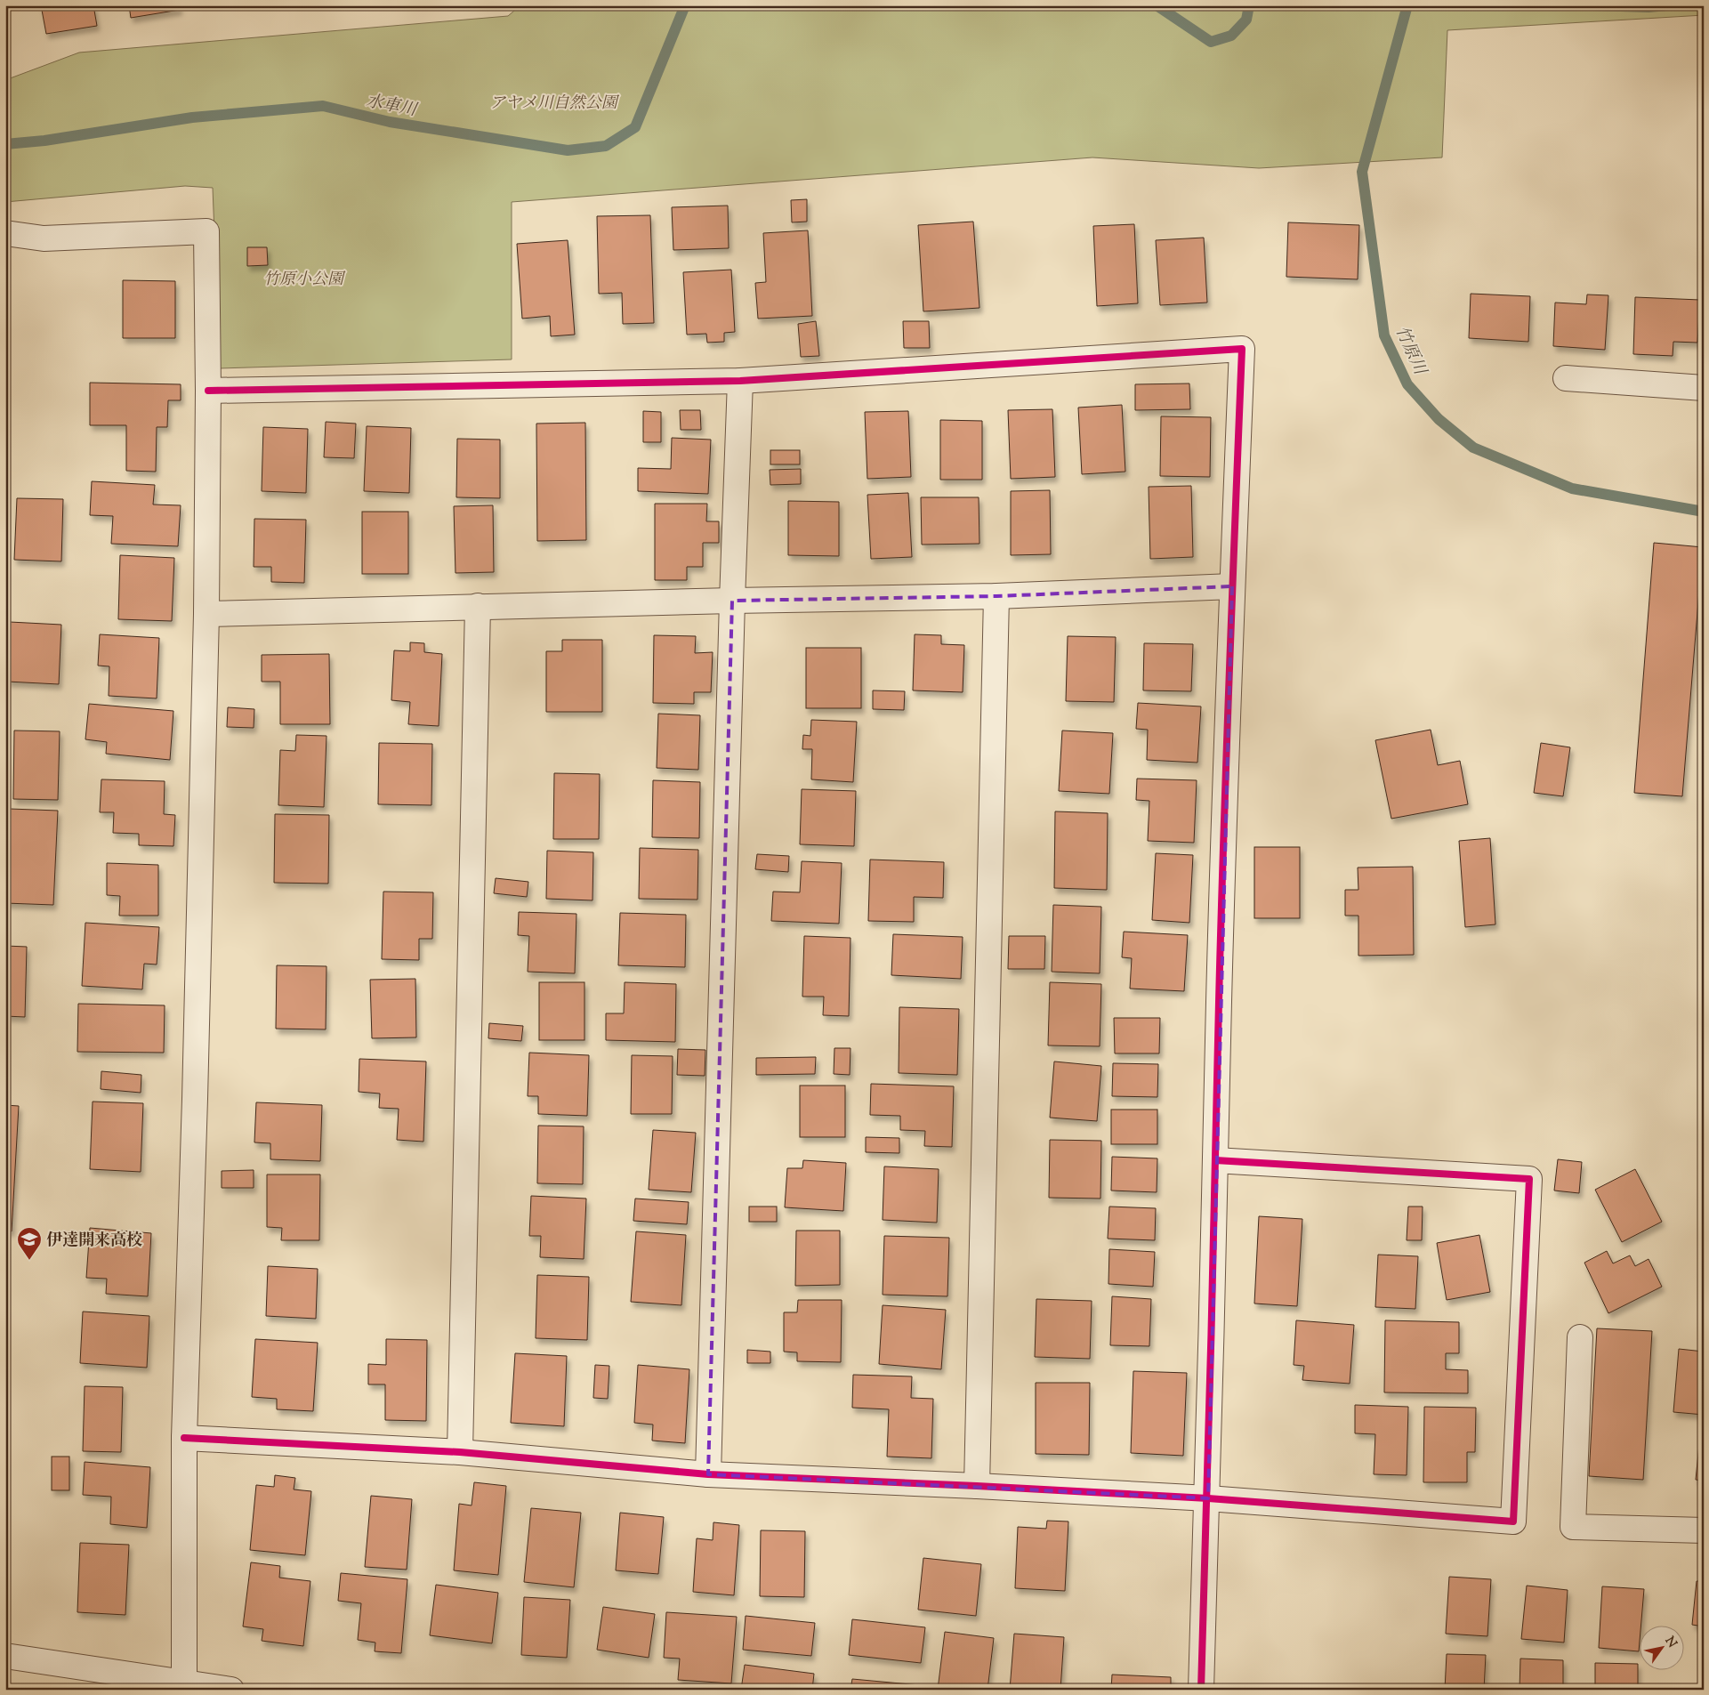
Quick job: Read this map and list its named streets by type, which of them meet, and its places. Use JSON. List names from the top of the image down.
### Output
{
  "water": ["水車川", "竹原川"],
  "parks": ["アヤメ川自然公園", "竹原小公園"],
  "places": {
    "school or university": ["伊達開来高校"]
  },
  "north": "top right"
}
